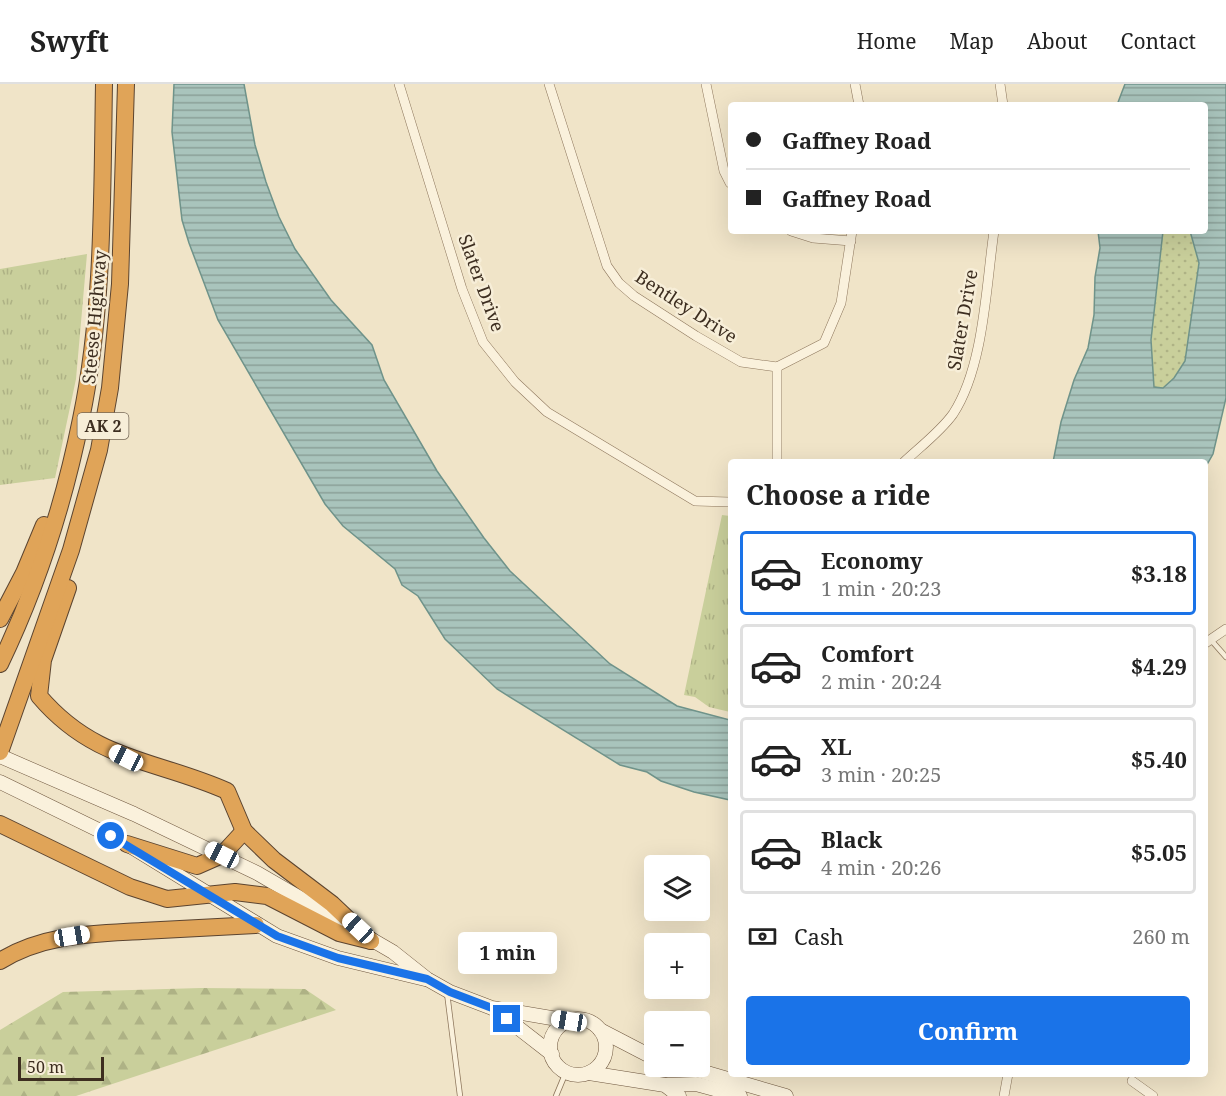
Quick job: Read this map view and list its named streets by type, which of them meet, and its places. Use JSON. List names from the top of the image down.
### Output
{
  "streets": {
    "highway": ["Steese Highway", "AK 2"],
    "street": ["Slater Drive", "Bentley Drive"]
  },
  "scale_bar": "50 m",
  "page": {
    "header": "Swyft",
    "nav": [
      "Home",
      "Map",
      "About",
      "Contact"
    ],
    "banner": ["Gaffney Road", "Gaffney Road"],
    "heading": "Choose a ride",
    "list": [
      {
        "name": "Economy",
        "note": "1 min · 20:23",
        "value": "$3.18"
      },
      {
        "name": "Comfort",
        "note": "2 min · 20:24",
        "value": "$4.29"
      },
      {
        "name": "XL",
        "note": "3 min · 20:25",
        "value": "$5.40"
      },
      {
        "name": "Black",
        "note": "4 min · 20:26",
        "value": "$5.05"
      }
    ],
    "map_buttons": ["+", "−"],
    "pay": ["Cash", "260 m"],
    "bubble": "1 min",
    "buttons": "Confirm",
    "scale": "50 m"
  }
}
